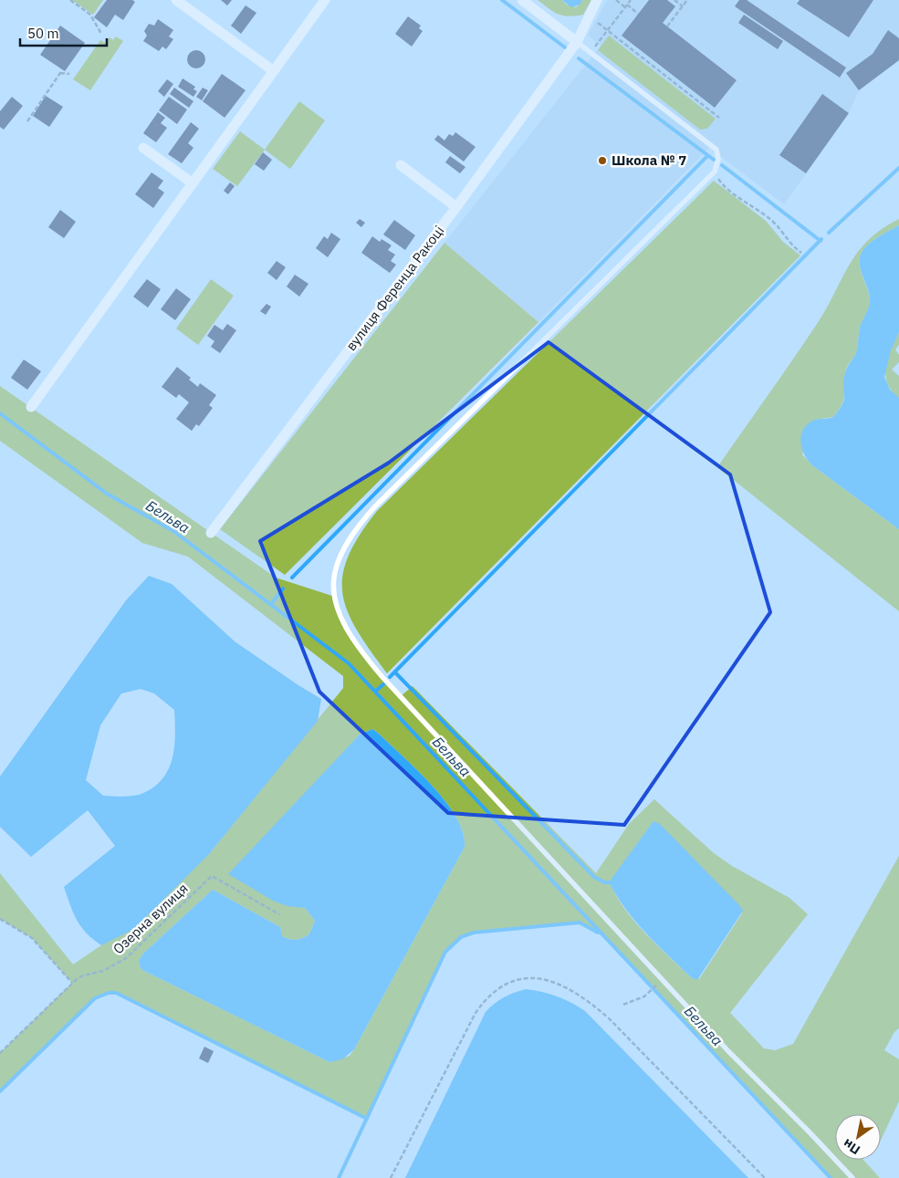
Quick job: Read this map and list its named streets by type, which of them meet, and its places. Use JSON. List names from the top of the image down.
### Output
{
  "streets": {
    "street": ["вулиця Ференца Ракоці"],
    "path": ["Озерна вулиця"]
  },
  "water": ["Бельва"],
  "places": ["Школа № 7"],
  "scale_bar": "50 m",
  "north": "bottom left"
}
